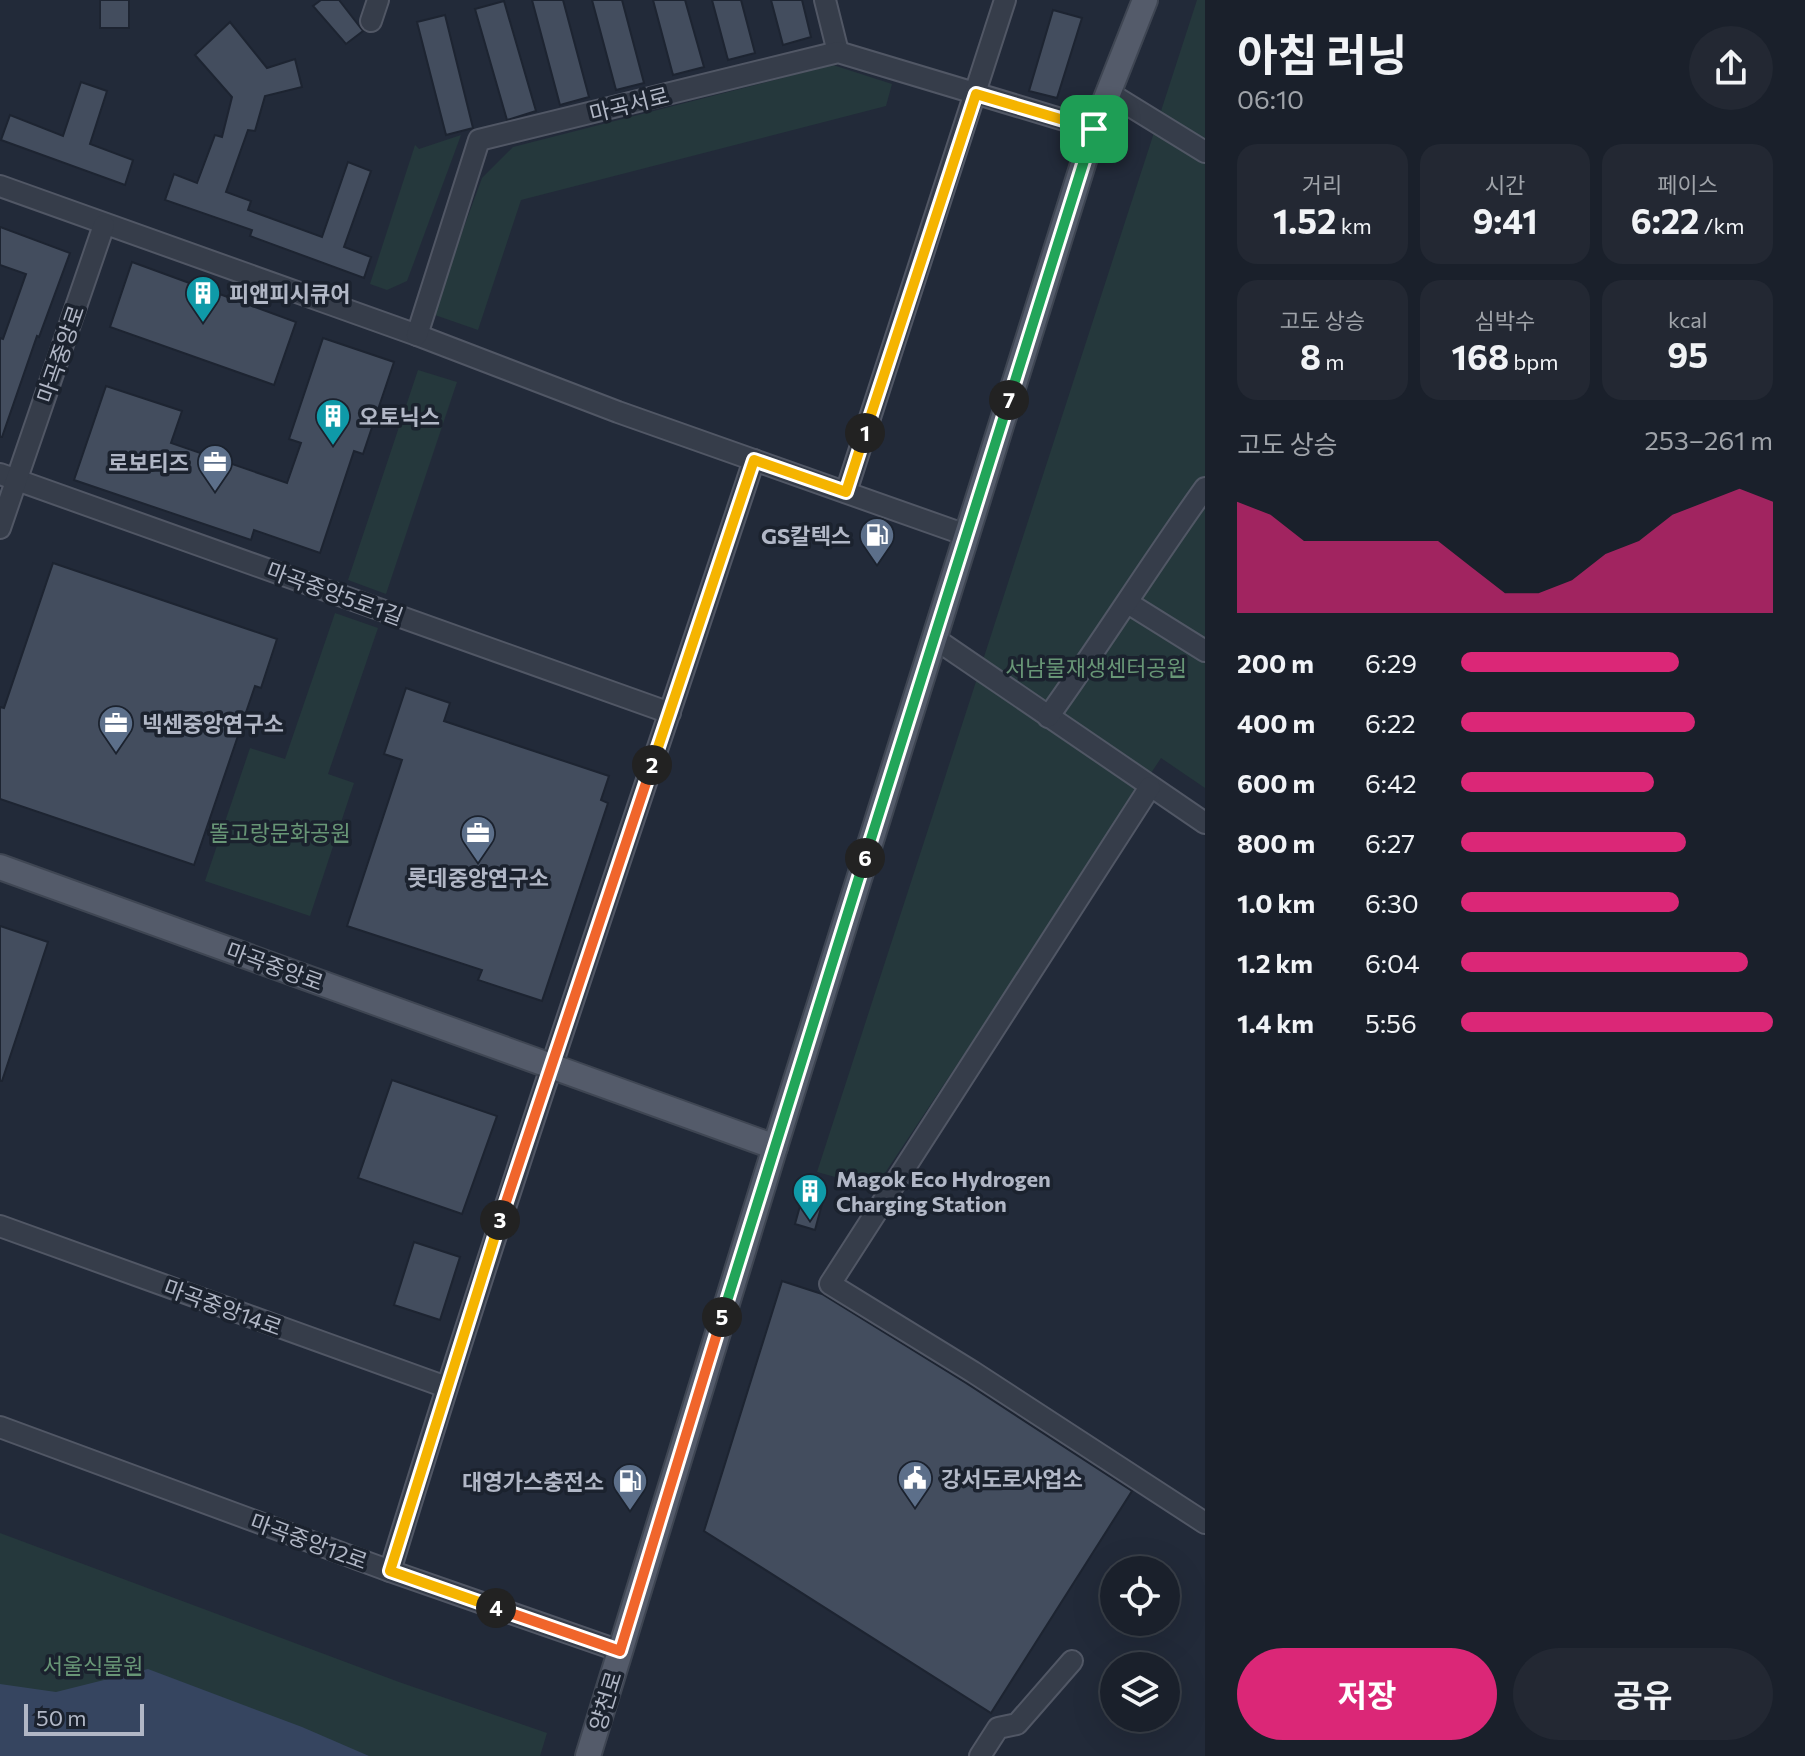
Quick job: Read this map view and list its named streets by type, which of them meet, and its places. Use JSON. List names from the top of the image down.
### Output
{
  "streets": {
    "main road": ["마곡중앙로", "양천로"],
    "street": [
      "마곡서로",
      "마곡중앙5로1길",
      "마곡중앙14로",
      "마곡중앙12로"
    ]
  },
  "crossings": [
    ["마곡중앙로", "마곡중앙5로1길"],
    ["마곡중앙로", "양천로"],
    ["마곡중앙12로", "양천로"]
  ],
  "parks": ["서남물재생센터공원", "똘고랑문화공원", "서울식물원"],
  "places": {
    "building": ["피앤피시큐어", "오토닉스", "Magok Eco Hydrogen Charging Station"],
    "office": ["로보티즈", "넥센중앙연구소", "롯데중앙연구소"],
    "fuel station": ["GS칼텍스", "대영가스충전소"],
    "public building": ["강서도로사업소"]
  },
  "scale_bar": "50 m",
  "page": {
    "heading": ["아침 러닝", "06:10"],
    "stats": [
      ["거리", "1.52 km"],
      ["시간", "9:41"],
      ["페이스", "6:22 /km"],
      ["고도 상승", "8 m"],
      ["심박수", "168 bpm"],
      ["kcal", "95"]
    ],
    "pins": [
      "7",
      "1",
      "2",
      "6",
      "3",
      "5",
      "4"
    ],
    "chart": ["고도 상승", "253–261 m"],
    "list": [
      {
        "name": "200 m",
        "note": "6:29"
      },
      {
        "name": "400 m",
        "note": "6:22"
      },
      {
        "name": "600 m",
        "note": "6:42"
      },
      {
        "name": "800 m",
        "note": "6:27"
      },
      {
        "name": "1.0 km",
        "note": "6:30"
      },
      {
        "name": "1.2 km",
        "note": "6:04"
      },
      {
        "name": "1.4 km",
        "note": "5:56"
      }
    ],
    "buttons": ["저장", "공유"],
    "scale": "50 m"
  }
}
